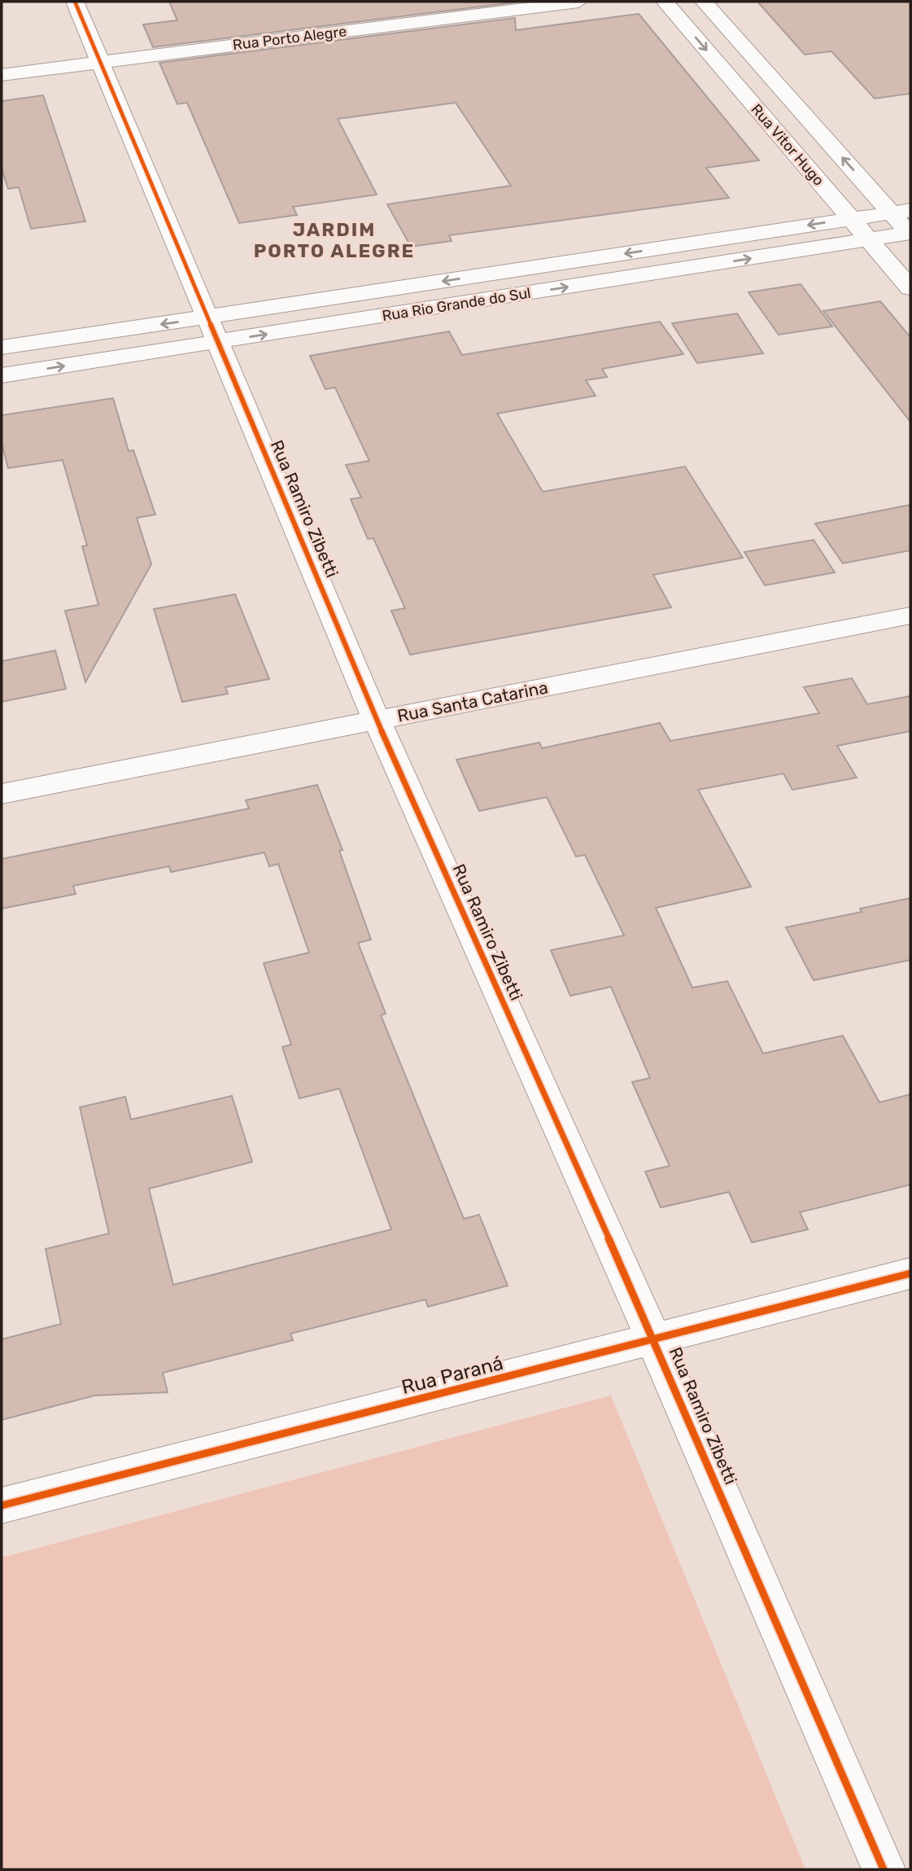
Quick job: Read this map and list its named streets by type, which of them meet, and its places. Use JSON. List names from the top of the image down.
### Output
{
  "streets": {
    "street": [
      "Rua Porto Alegre",
      "Rua Vitor Hugo",
      "Rua Rio Grande do Sul",
      "Rua Ramiro Zibetti",
      "Rua Santa Catarina",
      "Rua Paraná"
    ]
  },
  "crossings": [
    ["Rua Porto Alegre", "Rua Ramiro Zibetti"],
    ["Rua Vitor Hugo", "Rua Rio Grande do Sul"],
    ["Rua Rio Grande do Sul", "Rua Ramiro Zibetti"],
    ["Rua Ramiro Zibetti", "Rua Santa Catarina"],
    ["Rua Ramiro Zibetti", "Rua Paraná"]
  ],
  "districts": ["JARDIM PORTO ALEGRE"]
}
